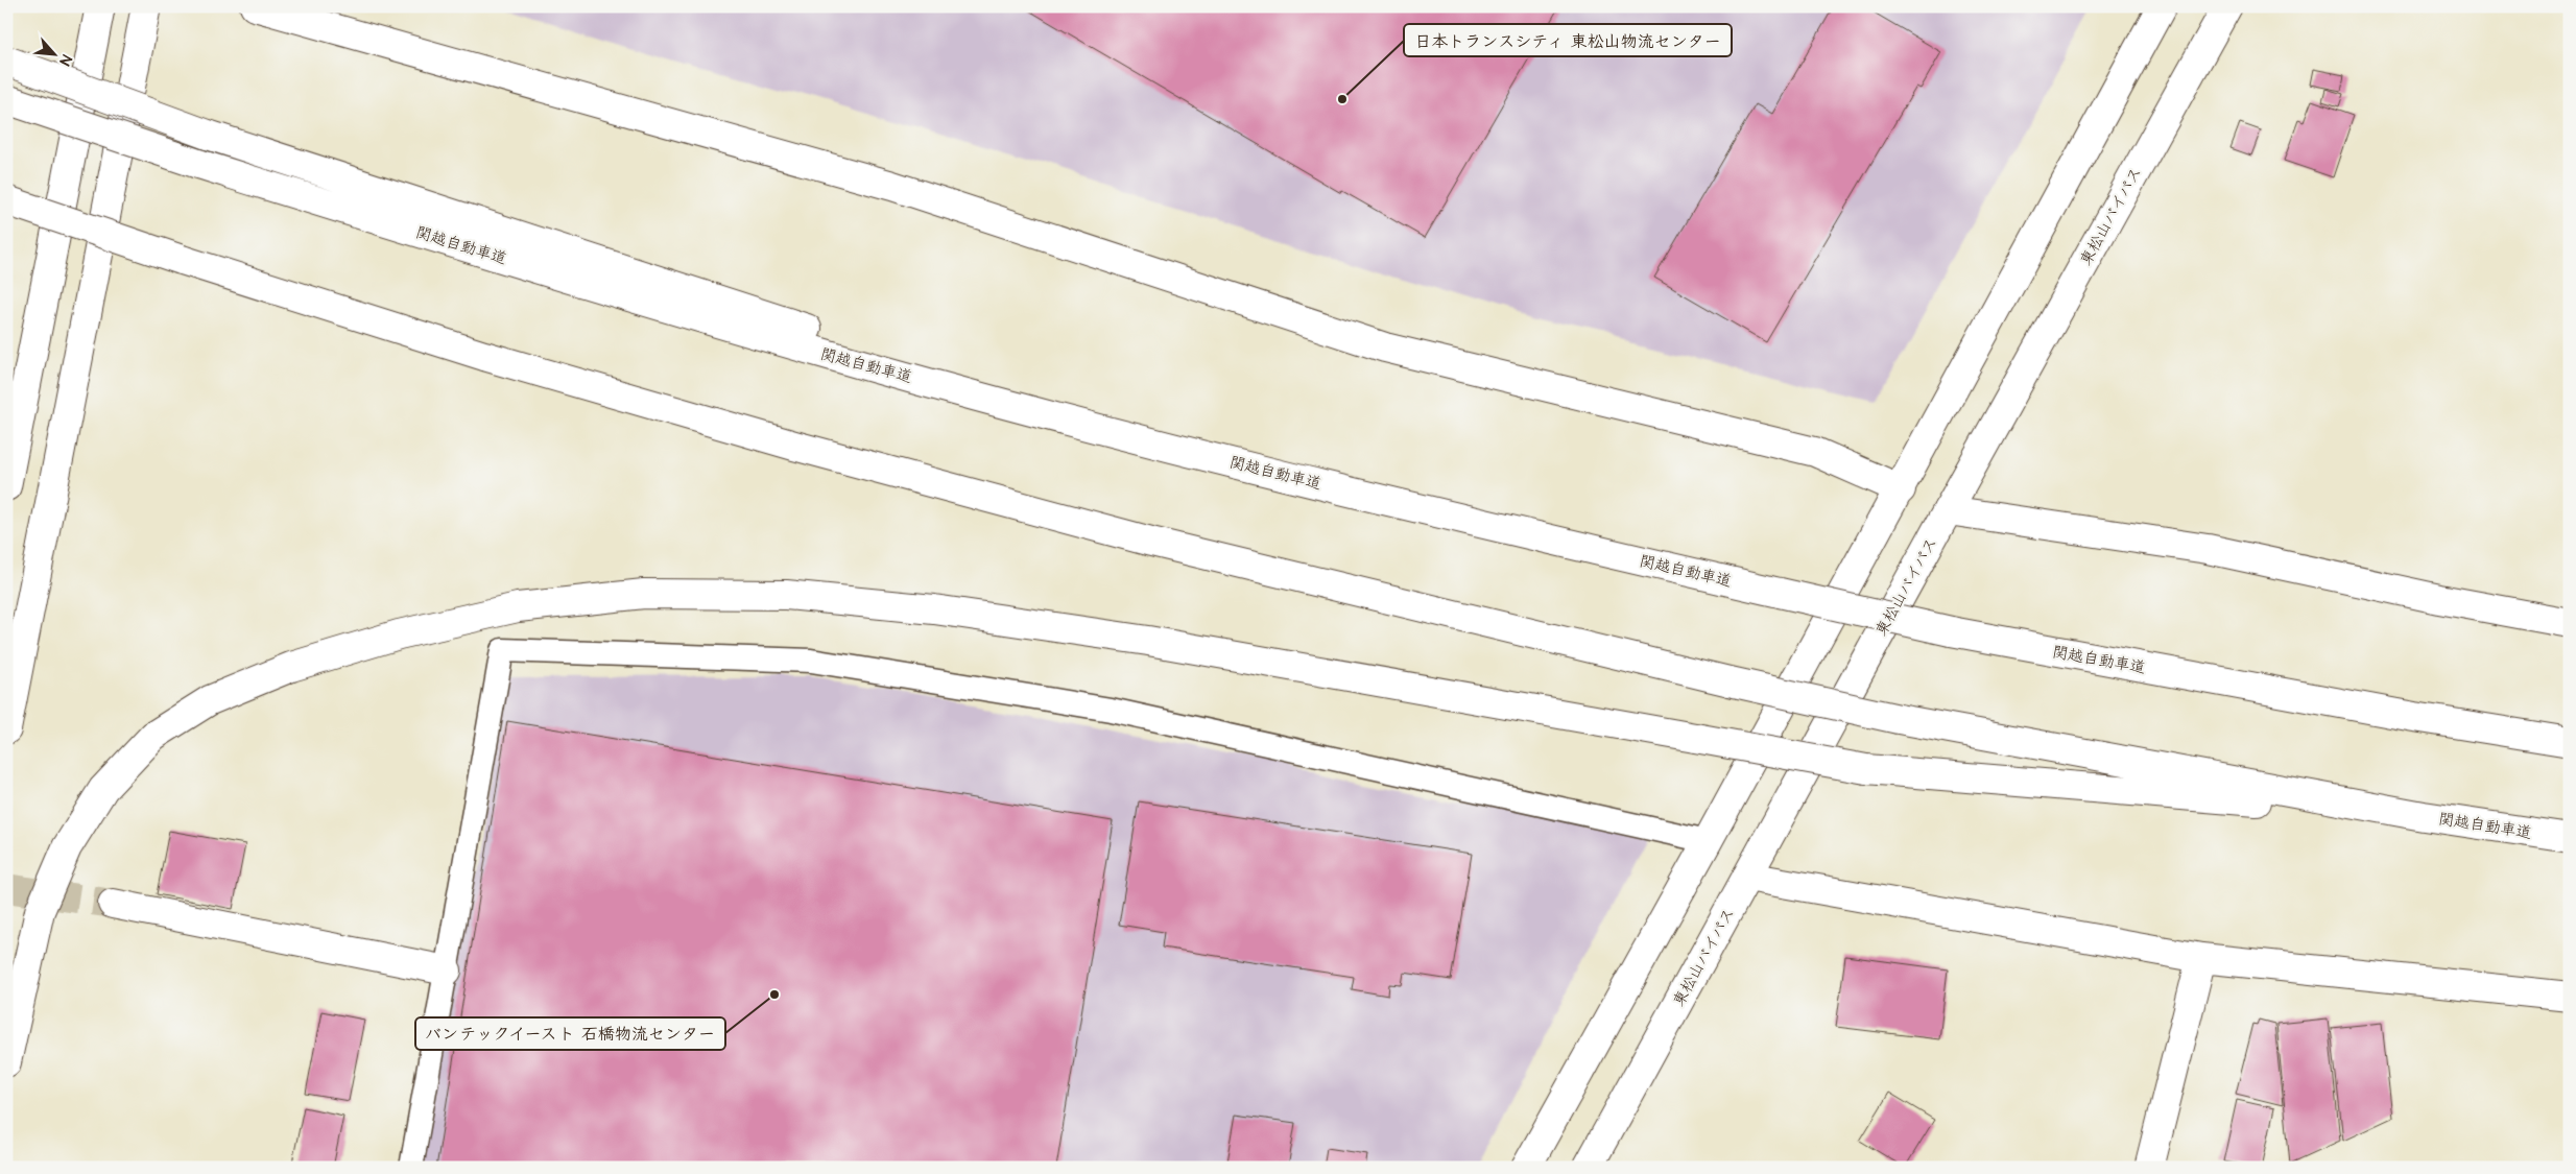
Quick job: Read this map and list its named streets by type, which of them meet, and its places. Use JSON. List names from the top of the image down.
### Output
{
  "streets": {
    "main road": ["東松山バイパス", "関越自動車道"]
  },
  "places": ["日本トランスシティ 東松山物流センター", "バンテックイースト 石橋物流センター"],
  "north": "bottom right"
}
